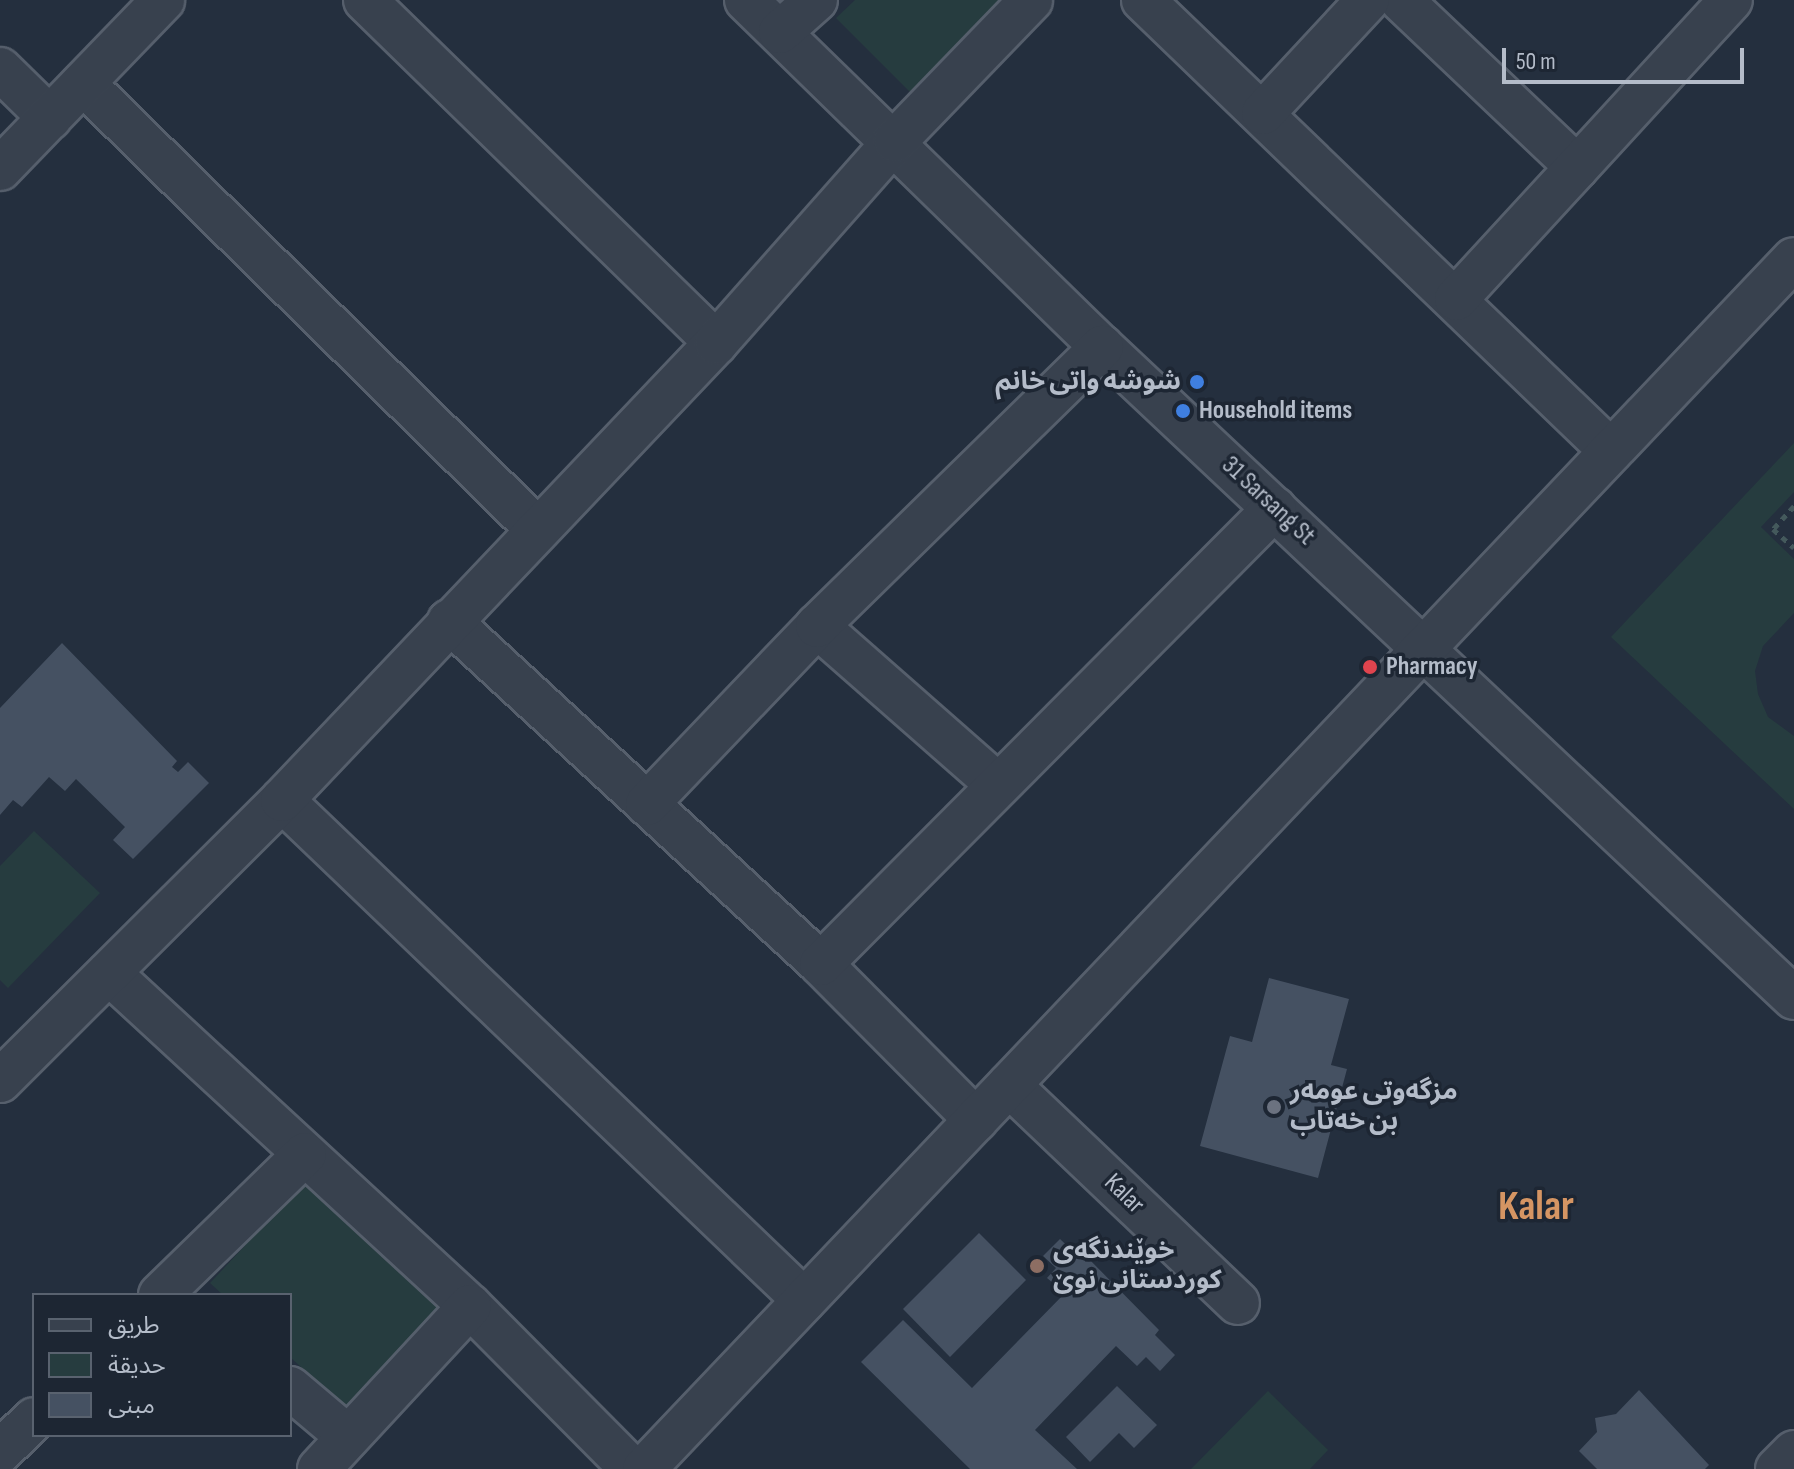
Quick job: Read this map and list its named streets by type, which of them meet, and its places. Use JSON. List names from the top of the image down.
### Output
{
  "streets": {
    "street": ["31 Sarsang St", "Kalar"]
  },
  "districts": ["Kalar"],
  "places": [
    "شوشه واتى خانم",
    "Household items",
    "Pharmacy",
    "مزگەوتی عومەر بن خەتاب",
    "خوێندنگەی کوردستانی نوێ"
  ],
  "legend": ["طريق", "حديقة", "مبنى"],
  "scale_bar": "50 m"
}
